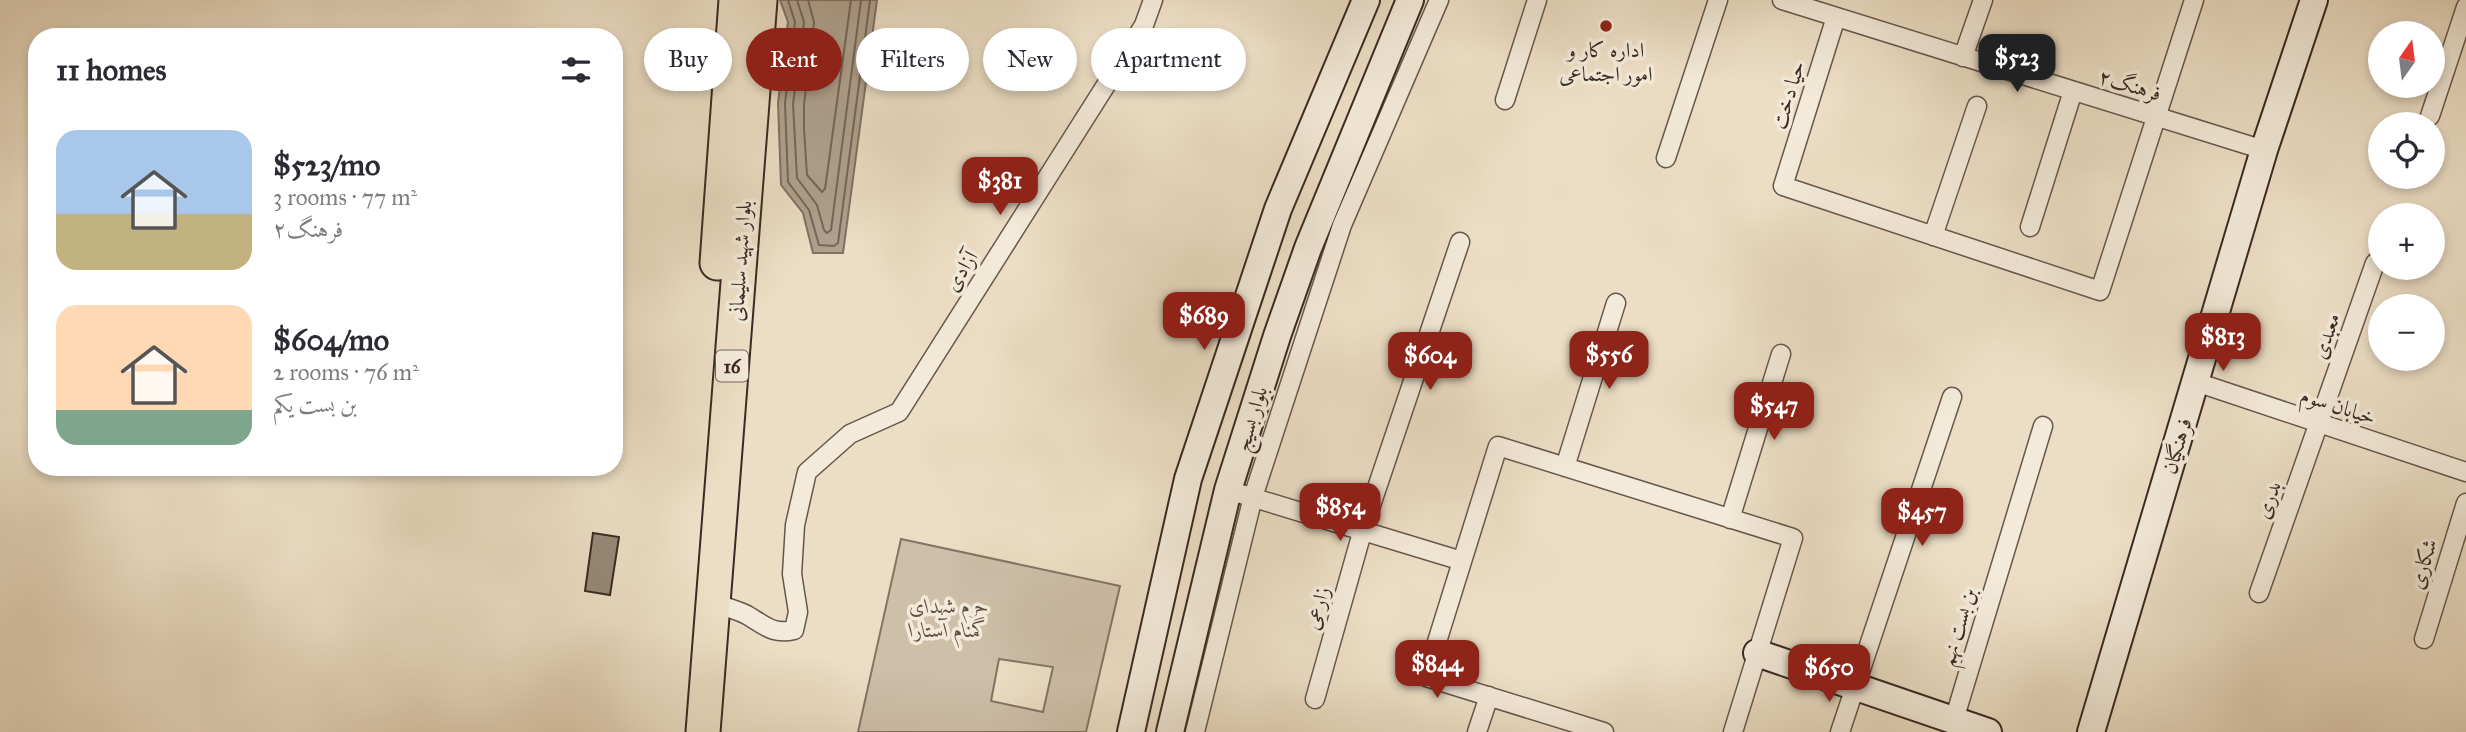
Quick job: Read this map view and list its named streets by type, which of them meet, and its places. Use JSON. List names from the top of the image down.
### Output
{
  "streets": {
    "highway": ["بلوار شهید سلیمانی", "16"],
    "main road": ["بلوار بسیج", "فرهنگیان"],
    "street": [
      "فرهنگ۲",
      "حیا دخت",
      "آزادی",
      "معبدی",
      "خیابان سوم",
      "بدری",
      "شکاری",
      "زارعی",
      "بن بست نهم"
    ]
  },
  "crossings": [
    ["فرهنگ۲", "حیا دخت"],
    ["فرهنگ۲", "فرهنگیان"],
    ["بلوار شهید سلیمانی", "آزادی"],
    ["معبدی", "خیابان سوم"],
    ["معبدی", "بدری"],
    ["خیابان سوم", "فرهنگیان"],
    ["خیابان سوم", "بدری"]
  ],
  "parks": ["حرم شهدای گمنام آستارا"],
  "places": ["اداره کار و امور اجتماعی"],
  "north": "top",
  "page": {
    "map_buttons": ["+", "−"],
    "chip": [
      "Buy",
      "Rent",
      "Filters",
      "New",
      "Apartment"
    ],
    "heading": "11 homes",
    "price": [
      "$523",
      "$381",
      "$689",
      "$813",
      "$556",
      "$604",
      "$547",
      "$854",
      "$457",
      "$844",
      "$650"
    ],
    "list": [
      {
        "name": "$523/mo",
        "note": "3 rooms · 77 m² · فرهنگ۲"
      },
      {
        "name": "$604/mo",
        "note": "2 rooms · 76 m² · بن بست یکم"
      }
    ]
  }
}
